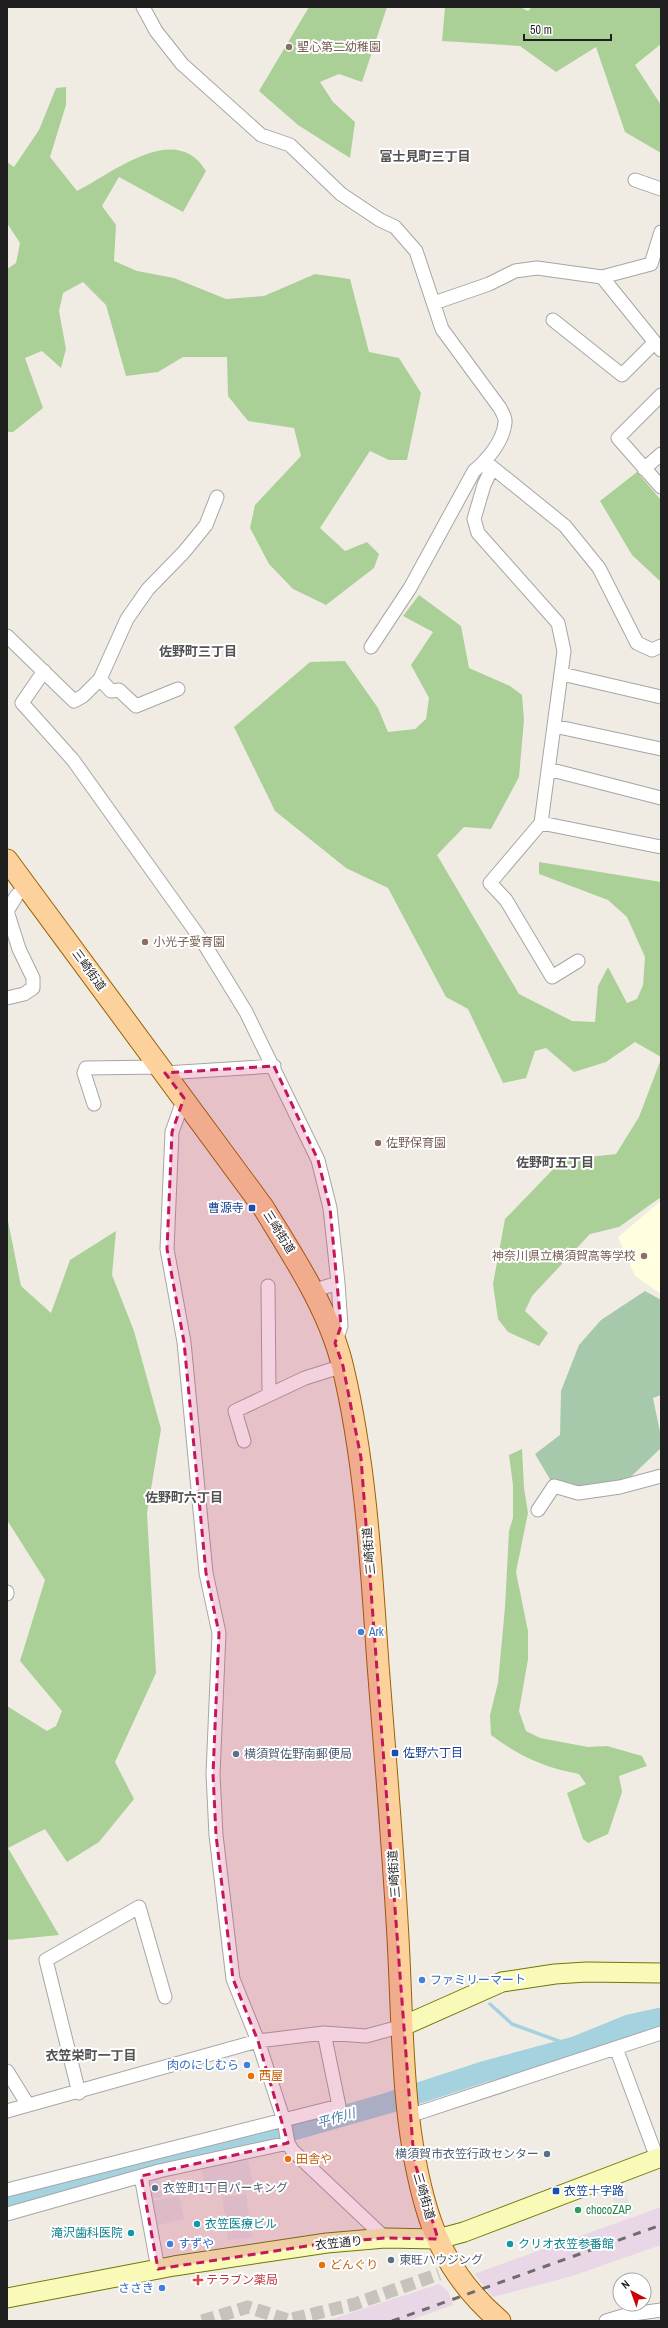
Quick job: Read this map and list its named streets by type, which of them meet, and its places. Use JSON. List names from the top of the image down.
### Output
{
  "streets": {
    "main road": ["三崎街道"],
    "street": ["衣笠通り"]
  },
  "crossings": [
    ["三崎街道", "衣笠通り"]
  ],
  "districts": [
    "富士見町三丁目",
    "佐野町三丁目",
    "佐野町五丁目",
    "佐野町六丁目",
    "衣笠栄町一丁目"
  ],
  "water": ["平作川"],
  "places": {
    "other": [
      "聖心第二幼稚園",
      "小光子愛育園",
      "佐野保育園",
      "神奈川県立横須賀高等学校",
      "Ark",
      "横須賀佐野南郵便局",
      "ファミリーマート",
      "肉のにしむら",
      "西屋",
      "横須賀市衣笠行政センター",
      "田舎や",
      "衣笠町1丁目パーキング",
      "chocoZAP",
      "衣笠医療ビル",
      "滝沢歯科医院",
      "すずや",
      "クリオ衣笠参番館",
      "東旺ハウジング",
      "どんぐり",
      "ささき"
    ],
    "transit": ["曹源寺", "佐野六丁目", "衣笠十字路"],
    "health": ["テラブン薬局"]
  },
  "scale_bar": "50 m",
  "north": "top left"
}
